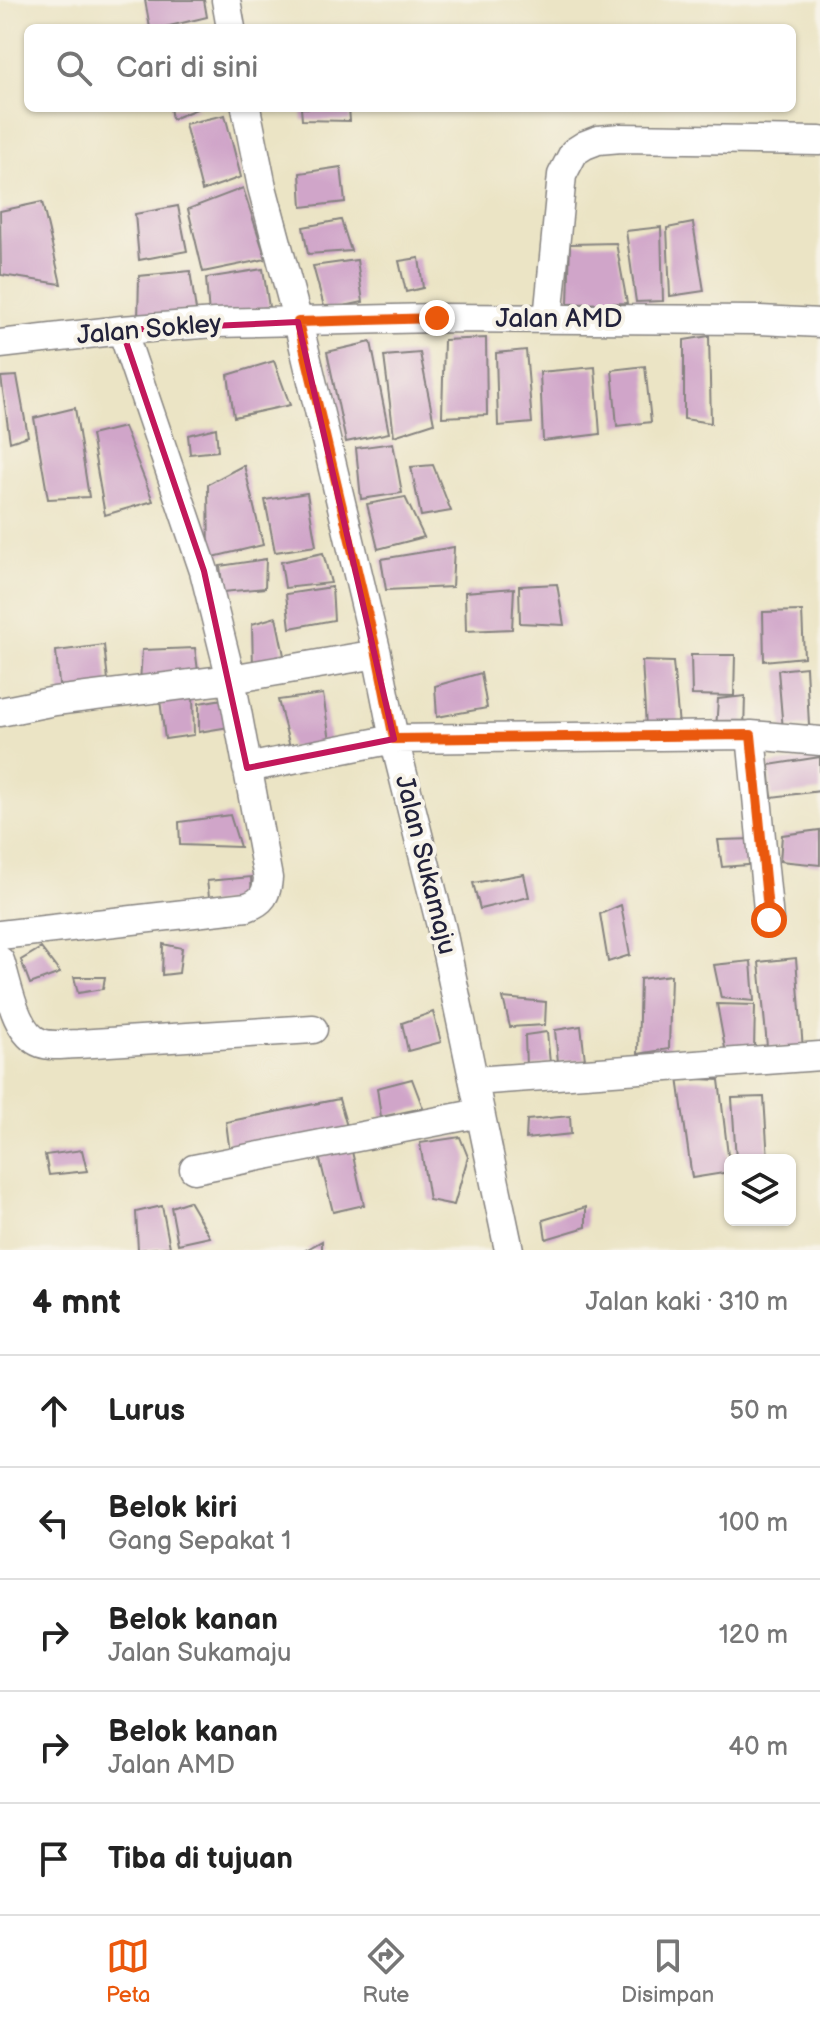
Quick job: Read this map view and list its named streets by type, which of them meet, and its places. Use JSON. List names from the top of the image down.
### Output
{
  "streets": {
    "street": ["Jalan AMD", "Jalan Sokley", "Jalan Sukamaju"]
  },
  "crossings": [
    ["Jalan AMD", "Jalan Sokley"],
    ["Jalan AMD", "Jalan Sukamaju"],
    ["Jalan Sokley", "Jalan Sukamaju"]
  ],
  "page": {
    "search": "Cari di sini",
    "heading": ["4 mnt", "Jalan kaki · 310 m"],
    "list": [
      ["Lurus", "50 m"],
      ["Belok kiri", "Gang Sepakat 1", "100 m"],
      ["Belok kanan", "Jalan Sukamaju", "120 m"],
      ["Belok kanan", "Jalan AMD", "40 m"],
      "Tiba di tujuan"
    ],
    "nav": ["Peta", "Rute", "Disimpan"]
  }
}
